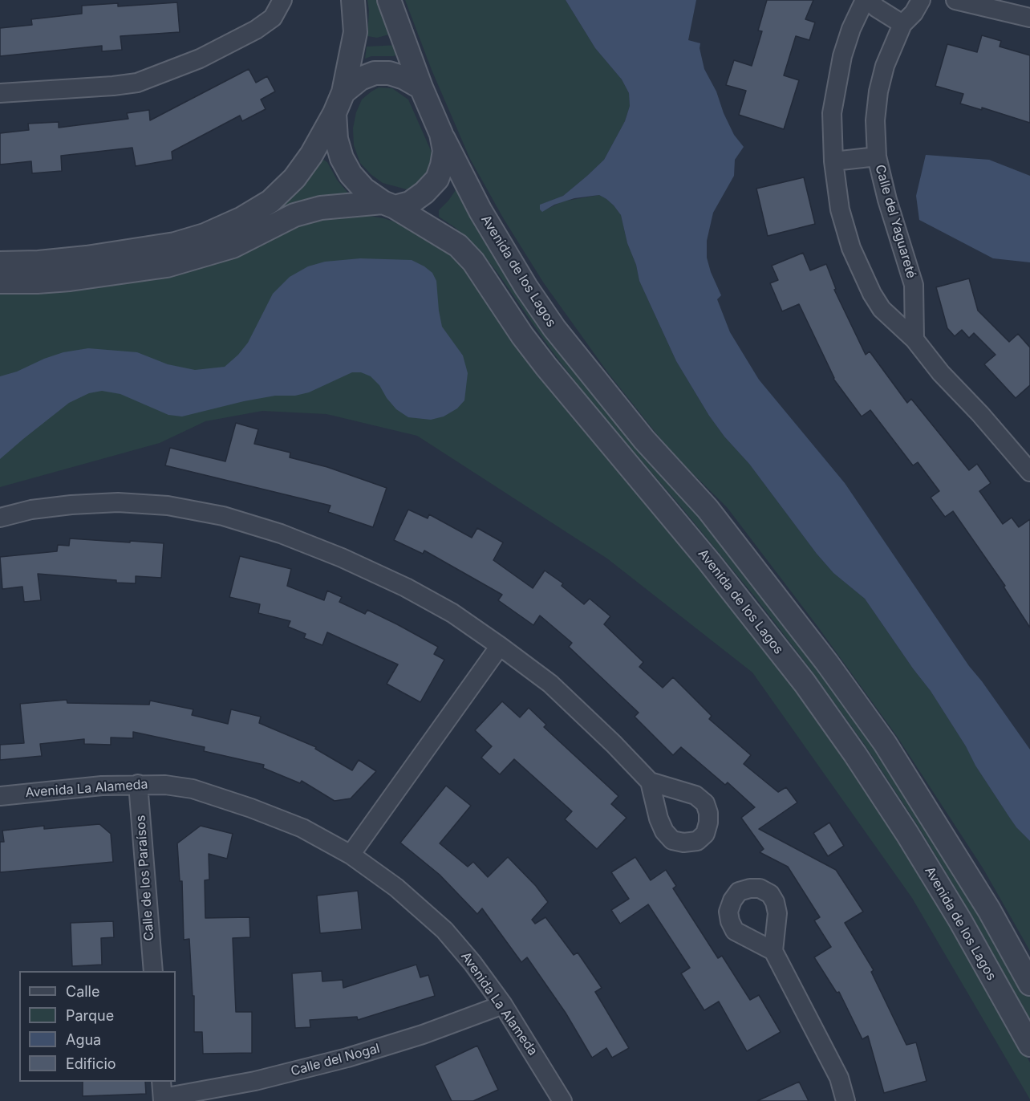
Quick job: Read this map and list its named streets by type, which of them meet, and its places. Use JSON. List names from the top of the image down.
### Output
{
  "streets": {
    "street": [
      "Calle del Yaguareté",
      "Avenida de los Lagos",
      "Avenida La Alameda",
      "Calle de los Paraísos",
      "Calle del Nogal"
    ]
  },
  "crossings": [
    ["Avenida La Alameda", "Calle de los Paraísos"],
    ["Avenida La Alameda", "Calle del Nogal"]
  ],
  "legend": [
    "Calle",
    "Parque",
    "Agua",
    "Edificio"
  ]
}
